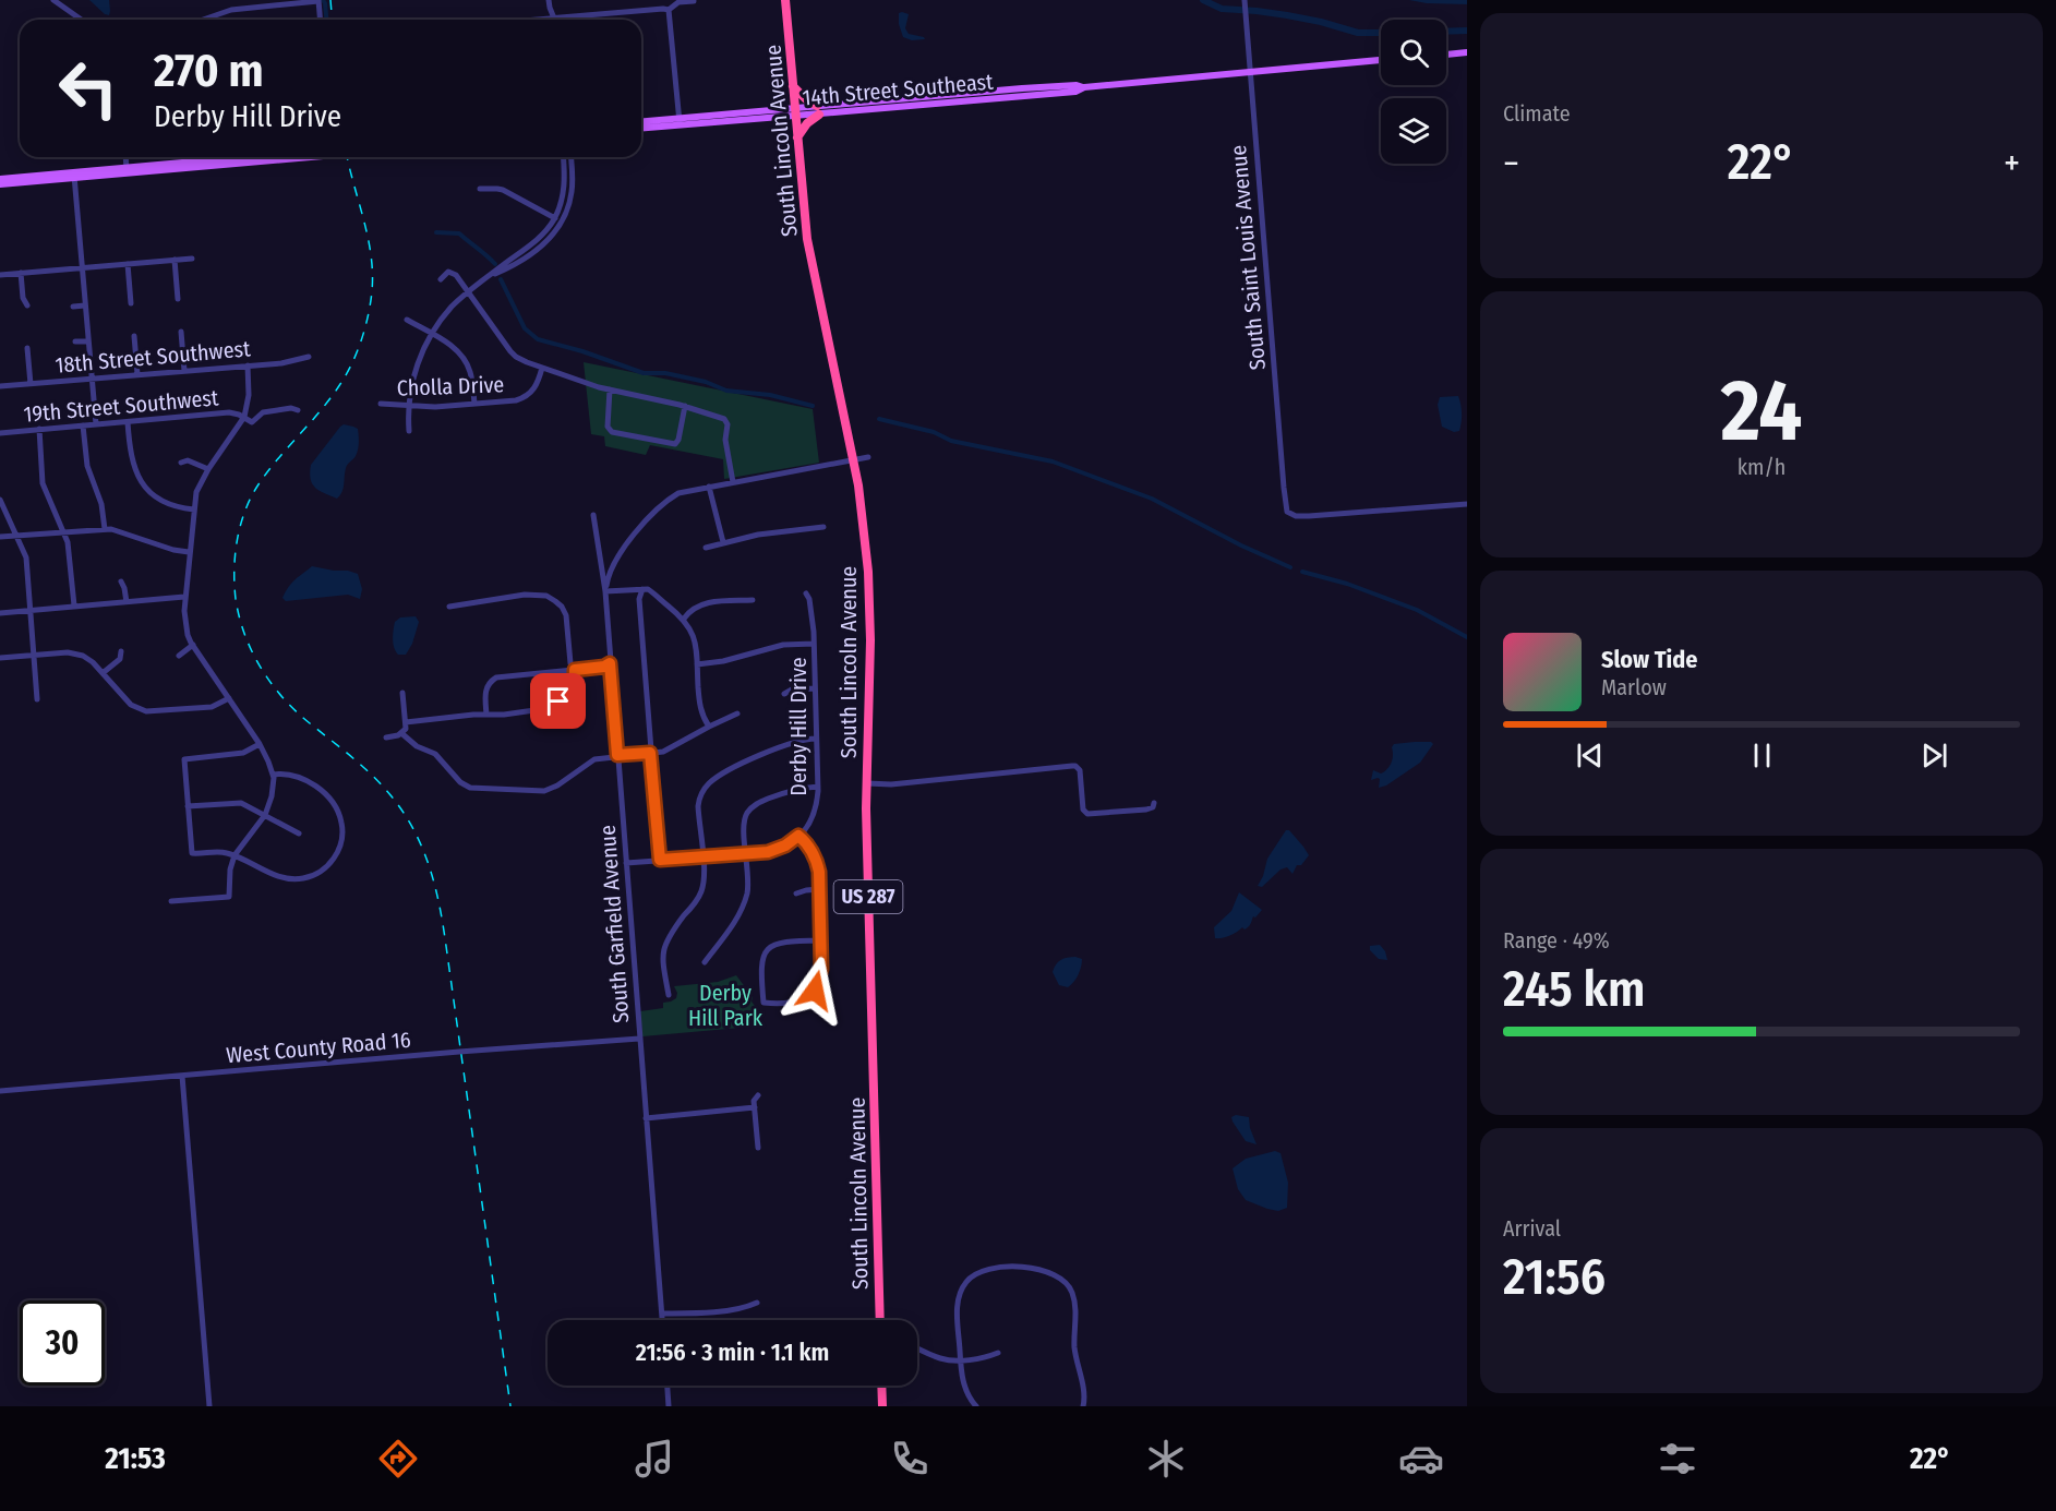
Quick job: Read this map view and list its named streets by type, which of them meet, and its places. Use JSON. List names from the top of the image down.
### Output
{
  "streets": {
    "highway": ["South Lincoln Avenue", "US 287"],
    "main road": ["14th Street Southeast"],
    "street": [
      "South Saint Louis Avenue",
      "18th Street Southwest",
      "Cholla Drive",
      "19th Street Southwest",
      "Derby Hill Drive",
      "South Garfield Avenue",
      "West County Road 16"
    ]
  },
  "crossings": [
    ["14th Street Southeast", "South Lincoln Avenue"],
    ["14th Street Southeast", "South Saint Louis Avenue"],
    ["South Garfield Avenue", "West County Road 16"]
  ],
  "parks": ["Derby Hill Park"],
  "page": {
    "tile": [
      "Climate",
      ["24", "km/h"],
      ["Range · 49%", "245 km"],
      ["Arrival", "21:56"]
    ],
    "turn": ["270 m", "Derby Hill Drive"],
    "heat": ["−", "22°", "+"],
    "song": ["Slow Tide", "Marlow"],
    "limit": "30",
    "trip": "21:56 · 3 min · 1.1 km",
    "tabs": ["21:53", "22°"]
  }
}
